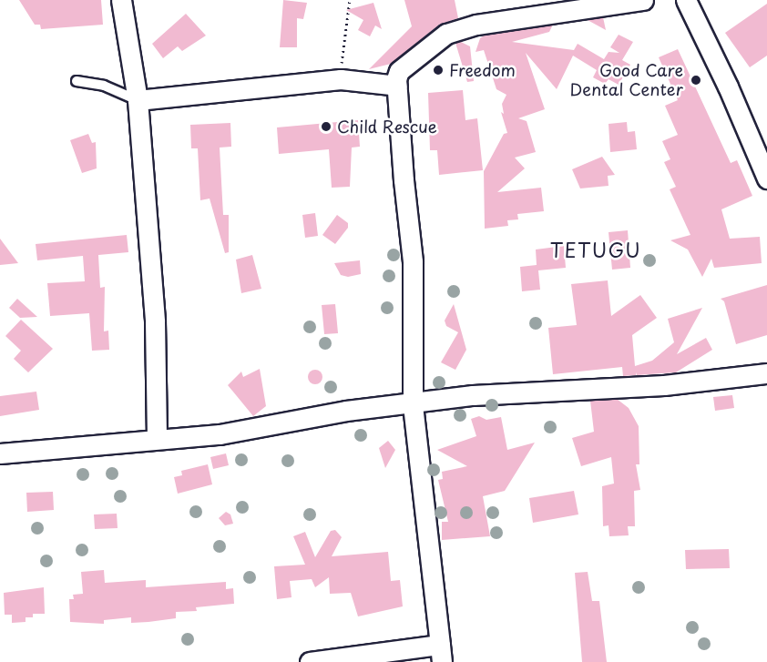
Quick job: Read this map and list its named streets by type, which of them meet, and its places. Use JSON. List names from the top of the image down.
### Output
{
  "districts": ["TETUGU"],
  "places": ["Freedom", "Good Care Dental Center", "Child Rescue"]
}
